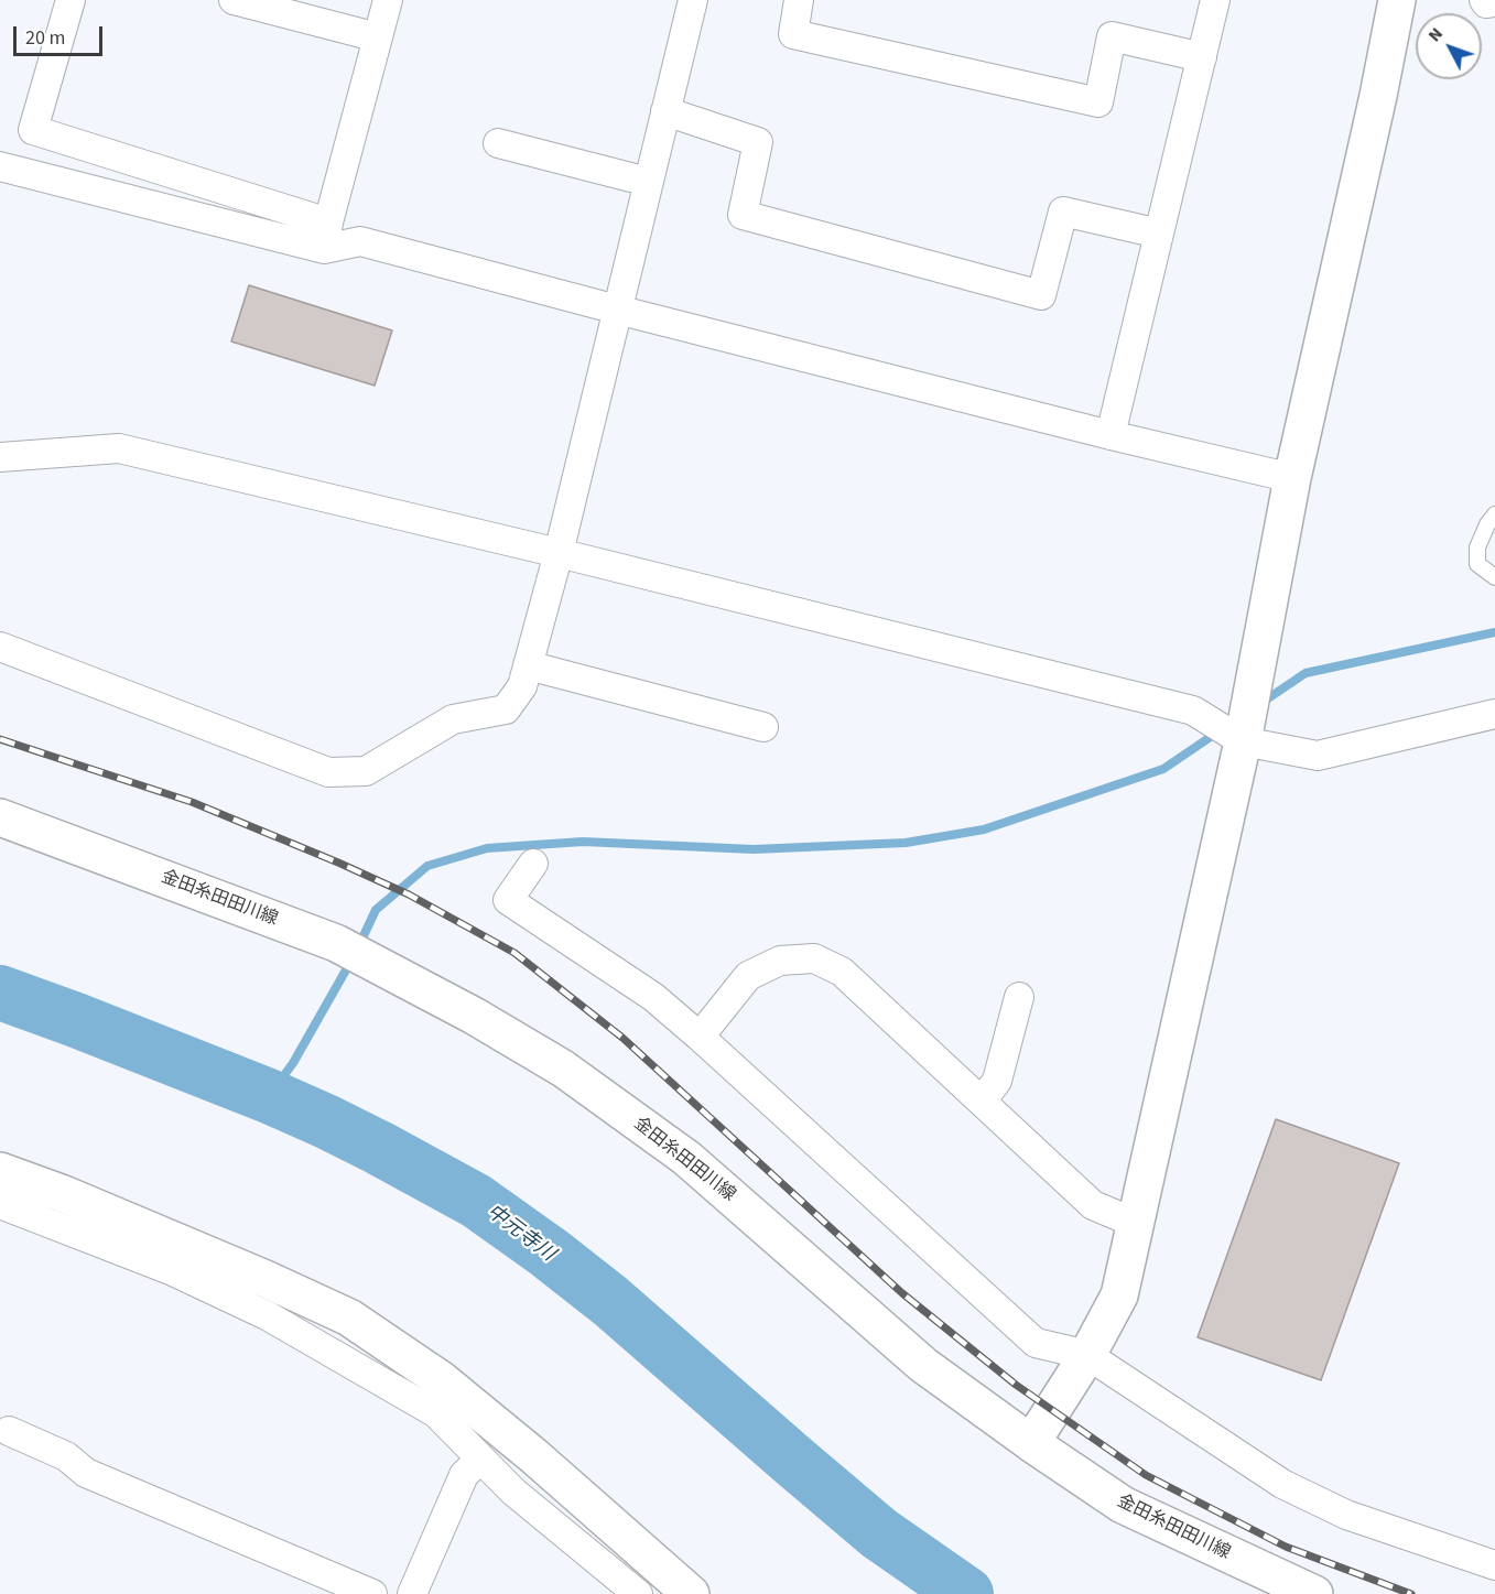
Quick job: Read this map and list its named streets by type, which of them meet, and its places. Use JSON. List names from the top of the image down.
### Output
{
  "streets": {
    "street": ["金田糸田田川線"]
  },
  "water": ["中元寺川"],
  "scale_bar": "20 m",
  "north": "top left"
}
